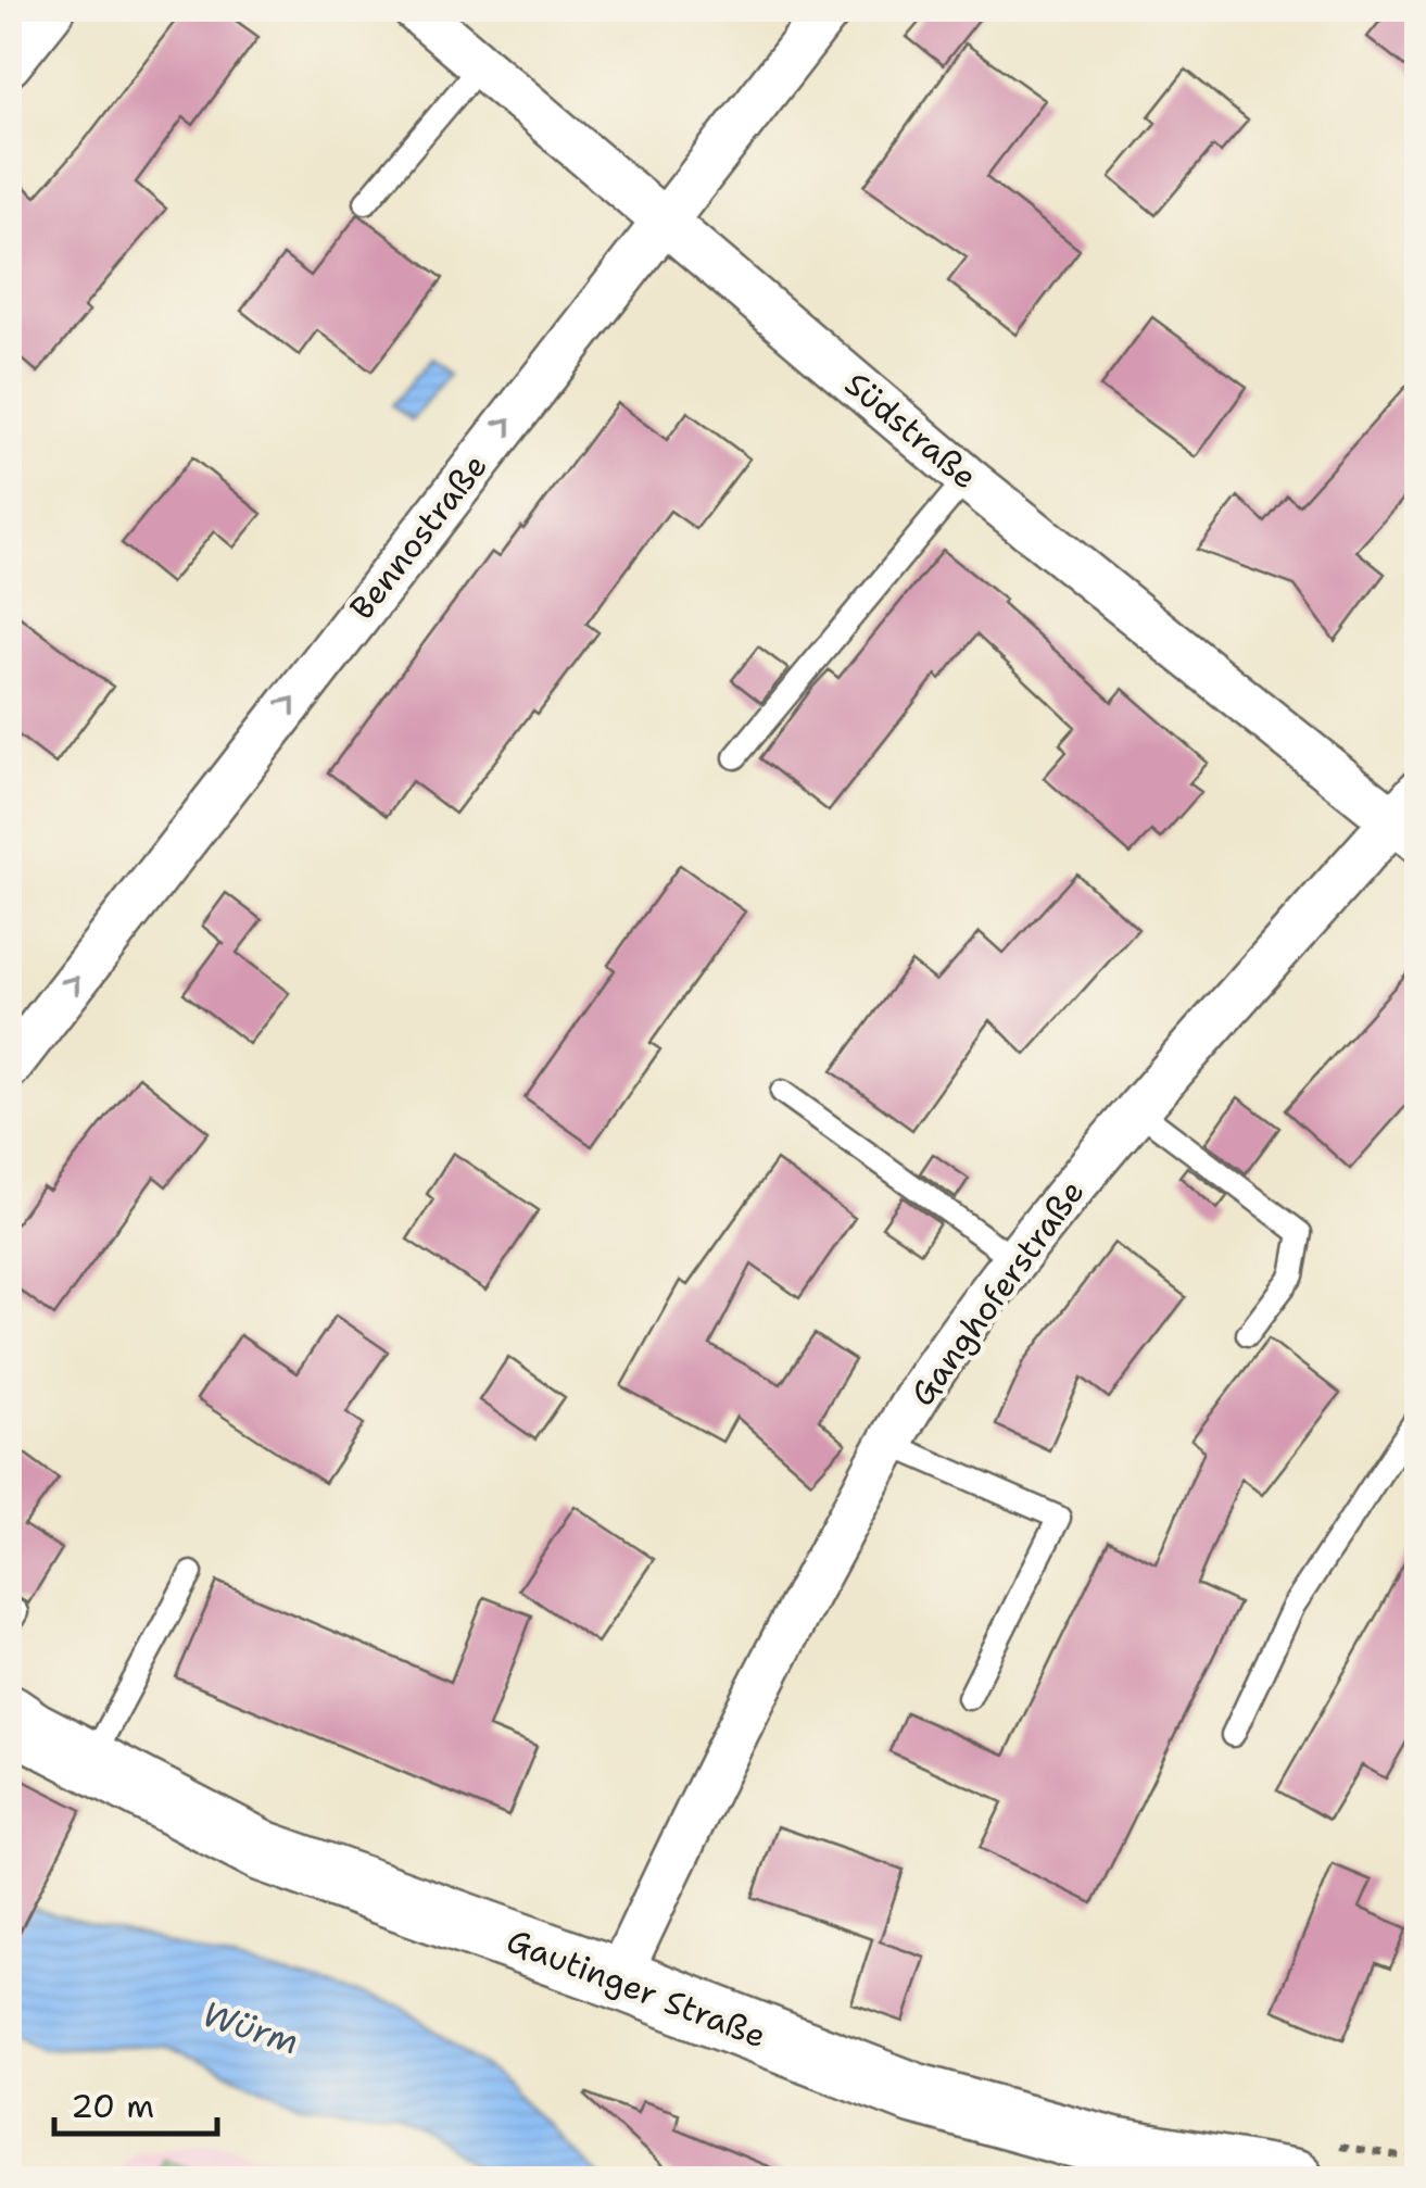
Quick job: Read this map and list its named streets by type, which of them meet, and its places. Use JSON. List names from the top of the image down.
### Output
{
  "streets": {
    "main road": ["Gautinger Straße"],
    "street": ["Südstraße", "Bennostraße", "Ganghoferstraße"]
  },
  "crossings": [
    ["Südstraße", "Bennostraße"],
    ["Südstraße", "Ganghoferstraße"],
    ["Ganghoferstraße", "Gautinger Straße"]
  ],
  "one_way": ["Bennostraße"],
  "water": ["Würm"],
  "scale_bar": "20 m"
}
